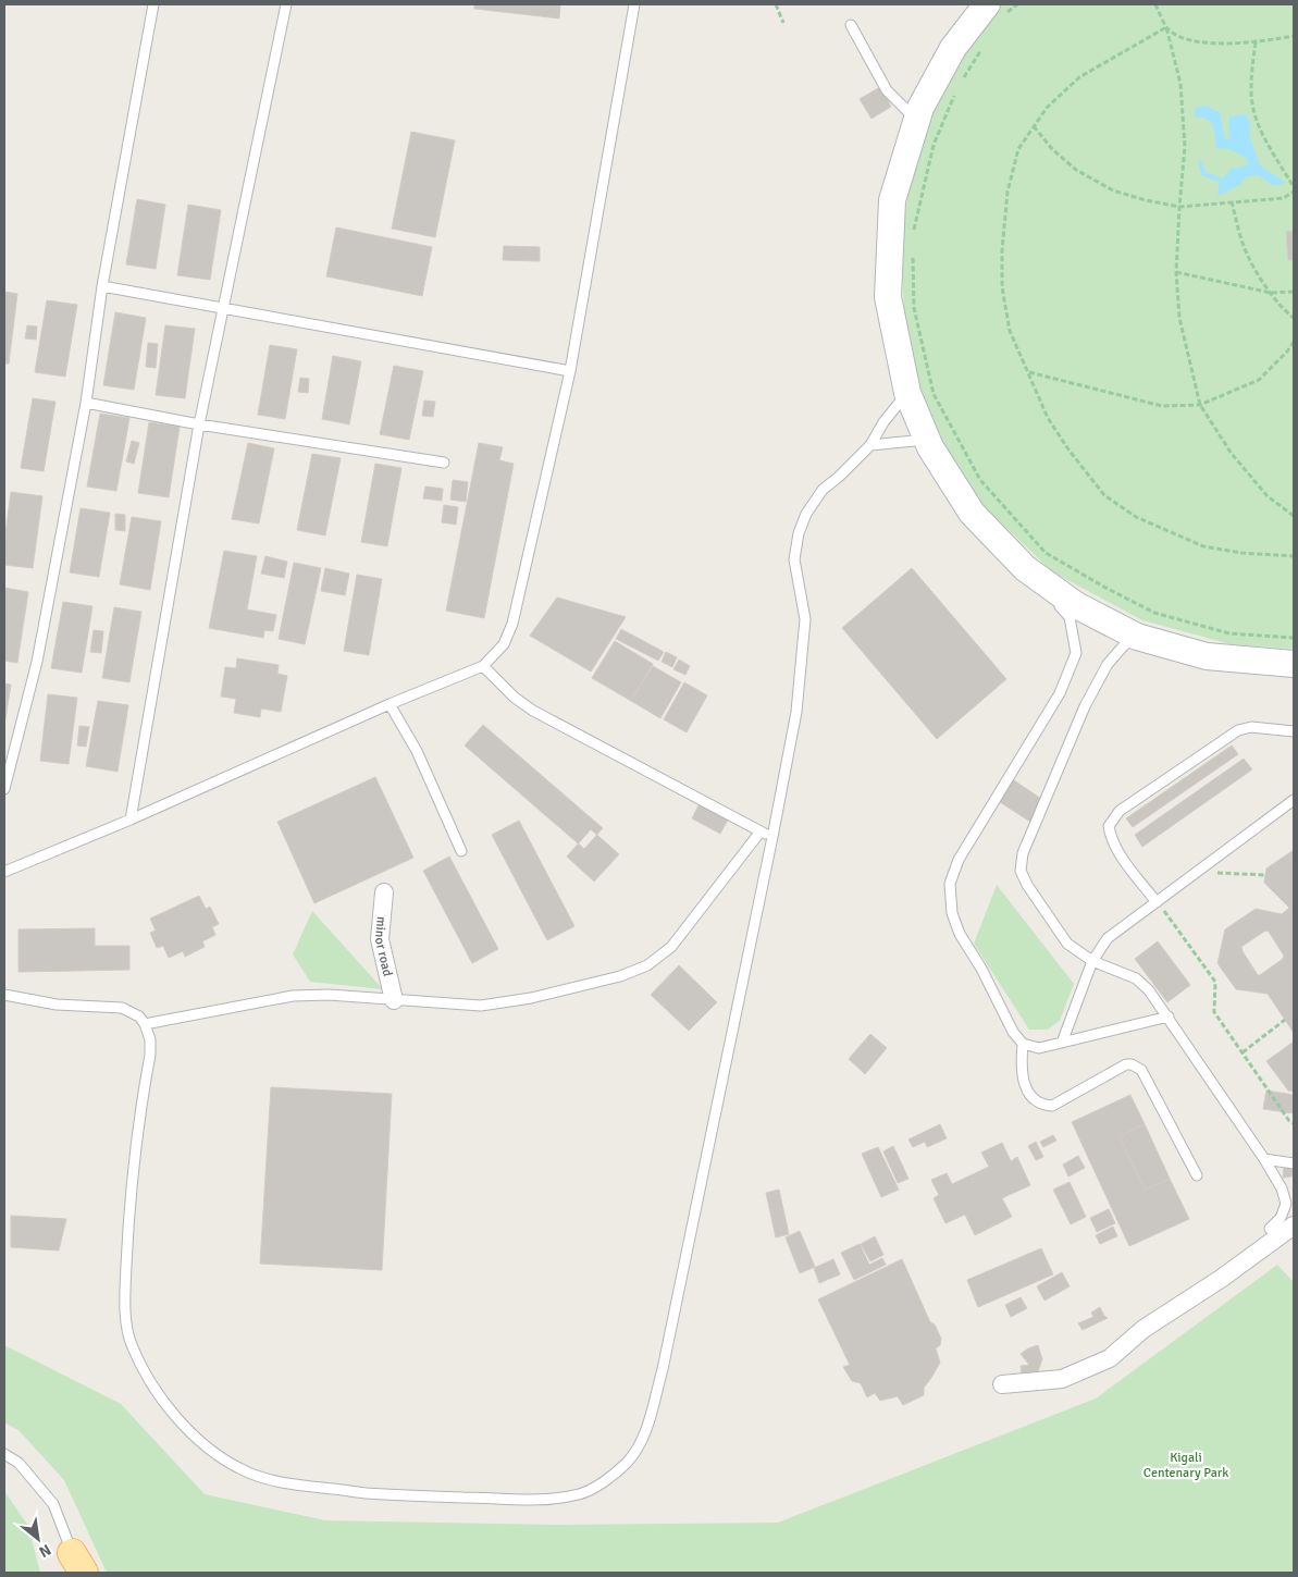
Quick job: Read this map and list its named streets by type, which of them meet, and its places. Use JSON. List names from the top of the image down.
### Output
{
  "streets": {
    "street": ["minor road"]
  },
  "parks": ["Kigali Centenary Park"],
  "north": "bottom right"
}
